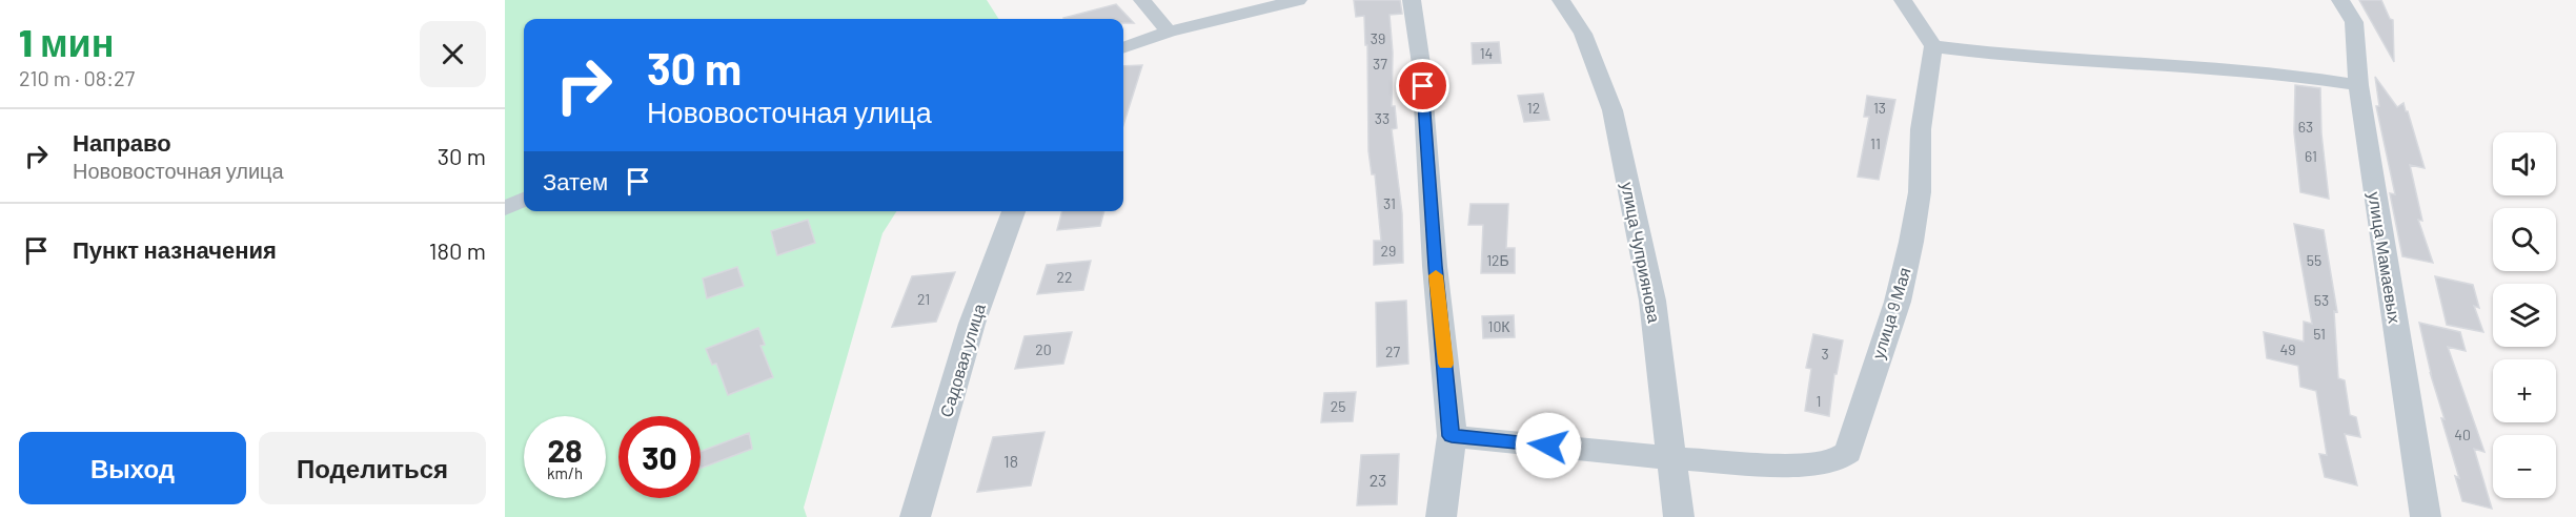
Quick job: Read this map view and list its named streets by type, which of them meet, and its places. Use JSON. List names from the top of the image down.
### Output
{
  "streets": {
    "street": [
      "улица Чуприянова",
      "улица Мамаевых",
      "улица 9 Мая",
      "Садовая улица"
    ]
  },
  "crossings": [
    ["улица Чуприянова", "улица 9 Мая"]
  ],
  "house_numbers": [
    "39",
    "14",
    "37",
    "12",
    "13",
    "33",
    "63",
    "11",
    "61",
    "31",
    "29",
    "12Б",
    "55",
    "22",
    "21",
    "53",
    "10К",
    "51",
    "20",
    "49",
    "27",
    "3",
    "1",
    "25",
    "40",
    "18",
    "23"
  ],
  "page": {
    "heading": ["1 мин", "210 m · 08:27"],
    "turn": ["30 m", "Нововосточная улица"],
    "list": [
      {
        "name": "Направо",
        "note": "Нововосточная улица",
        "value": "30 m"
      },
      {
        "name": "Пункт назначения",
        "value": "180 m"
      }
    ],
    "map_buttons": ["+", "−"],
    "then": "Затем",
    "speed": "28 km/h",
    "limit": "30",
    "buttons": ["Выход", "Поделиться"]
  }
}
